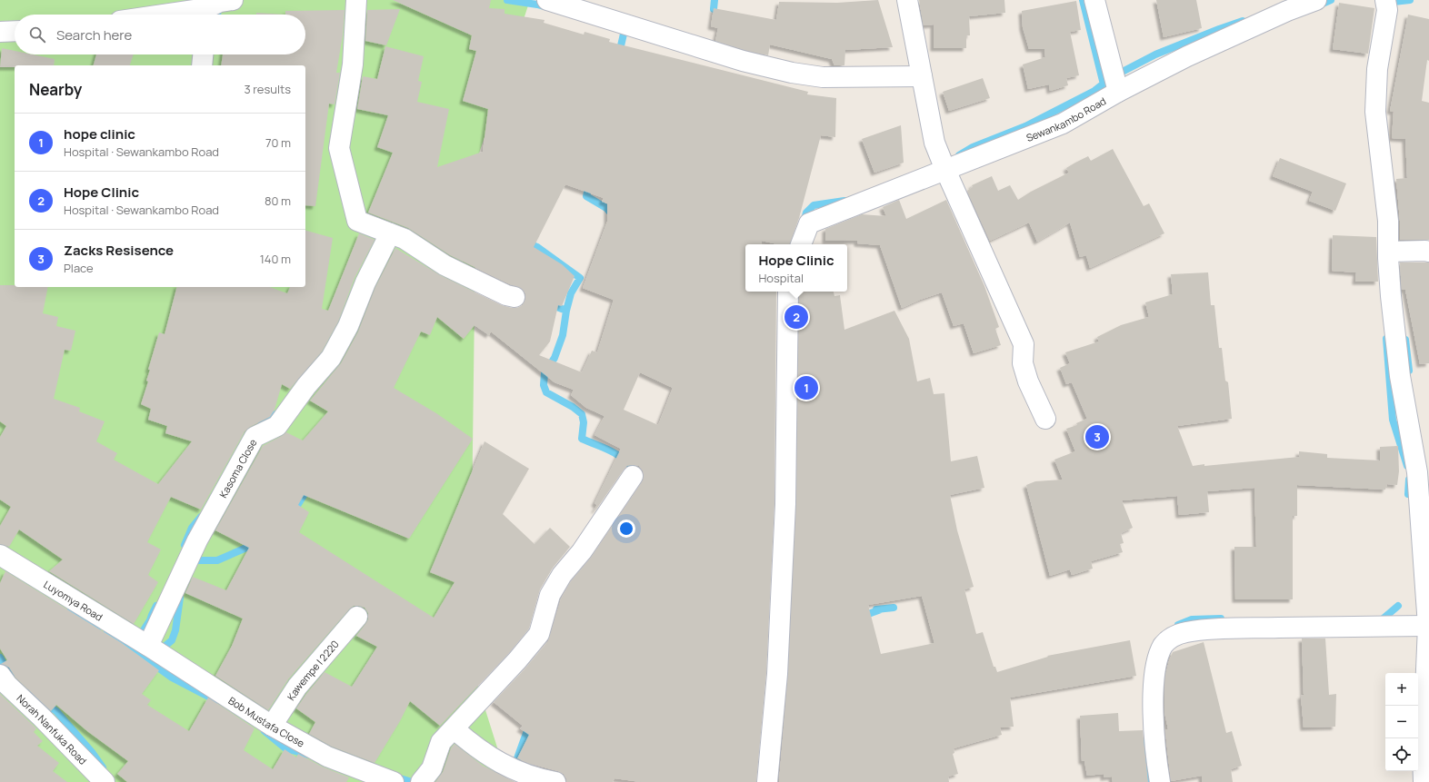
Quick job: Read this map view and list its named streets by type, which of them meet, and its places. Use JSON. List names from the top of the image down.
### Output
{
  "streets": {
    "street": [
      "Sewankambo Road",
      "Kasoma Close",
      "Luyomya Road",
      "Kawempe I 2220",
      "Bob Mustafa Close",
      "Norah Nanfuka Road"
    ]
  },
  "crossings": [
    ["Kasoma Close", "Luyomya Road"],
    ["Kasoma Close", "Bob Mustafa Close"],
    ["Luyomya Road", "Bob Mustafa Close"],
    ["Kawempe I 2220", "Bob Mustafa Close"]
  ],
  "page": {
    "search": "Search here",
    "heading": ["Nearby", "3 results"],
    "list": [
      {
        "mark": "1",
        "name": "hope clinic",
        "note": "Hospital · Sewankambo Road",
        "value": "70 m"
      },
      {
        "mark": "2",
        "name": "Hope Clinic",
        "note": "Hospital · Sewankambo Road",
        "value": "80 m"
      },
      {
        "mark": "3",
        "name": "Zacks Resisence",
        "note": "Place",
        "value": "140 m"
      }
    ],
    "popup": ["Hope Clinic", "Hospital"],
    "pins": ["2", "1", "3"],
    "map_buttons": ["+", "−"]
  }
}
